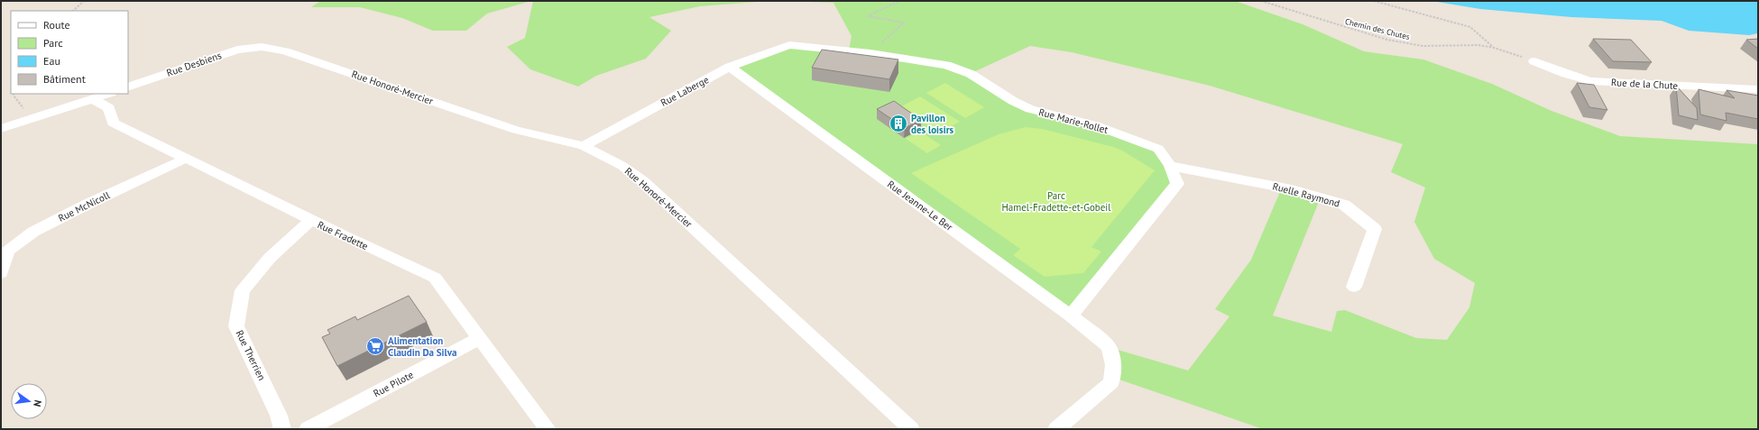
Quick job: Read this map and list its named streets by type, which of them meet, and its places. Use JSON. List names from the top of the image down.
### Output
{
  "streets": {
    "street": [
      "Rue Desbiens",
      "Rue de la Chute",
      "Rue Honoré-Mercier",
      "Rue Laberge",
      "Rue Marie-Rollet",
      "Ruelle Raymond",
      "Rue Jeanne-Le Ber",
      "Rue McNicoll",
      "Rue Fradette",
      "Rue Therrien",
      "Rue Pilote"
    ],
    "path": ["Chemin des Chutes"]
  },
  "crossings": [
    ["Chemin des Chutes", "Rue de la Chute"],
    ["Rue Desbiens", "Rue Honoré-Mercier"],
    ["Rue Honoré-Mercier", "Rue Laberge"],
    ["Rue Laberge", "Rue Marie-Rollet"],
    ["Rue Laberge", "Rue Jeanne-Le Ber"],
    ["Rue Marie-Rollet", "Ruelle Raymond"],
    ["Rue Marie-Rollet", "Rue Jeanne-Le Ber"],
    ["Rue McNicoll", "Rue Fradette"],
    ["Rue Fradette", "Rue Therrien"],
    ["Rue Fradette", "Rue Pilote"]
  ],
  "parks": ["Parc Hamel-Fradette-et-Gobeil"],
  "places": {
    "building": ["Pavillon des loisirs"],
    "supermarket": ["Alimentation Claudin Da Silva"]
  },
  "legend": [
    "Route",
    "Parc",
    "Eau",
    "Bâtiment"
  ],
  "north": "right"
}
